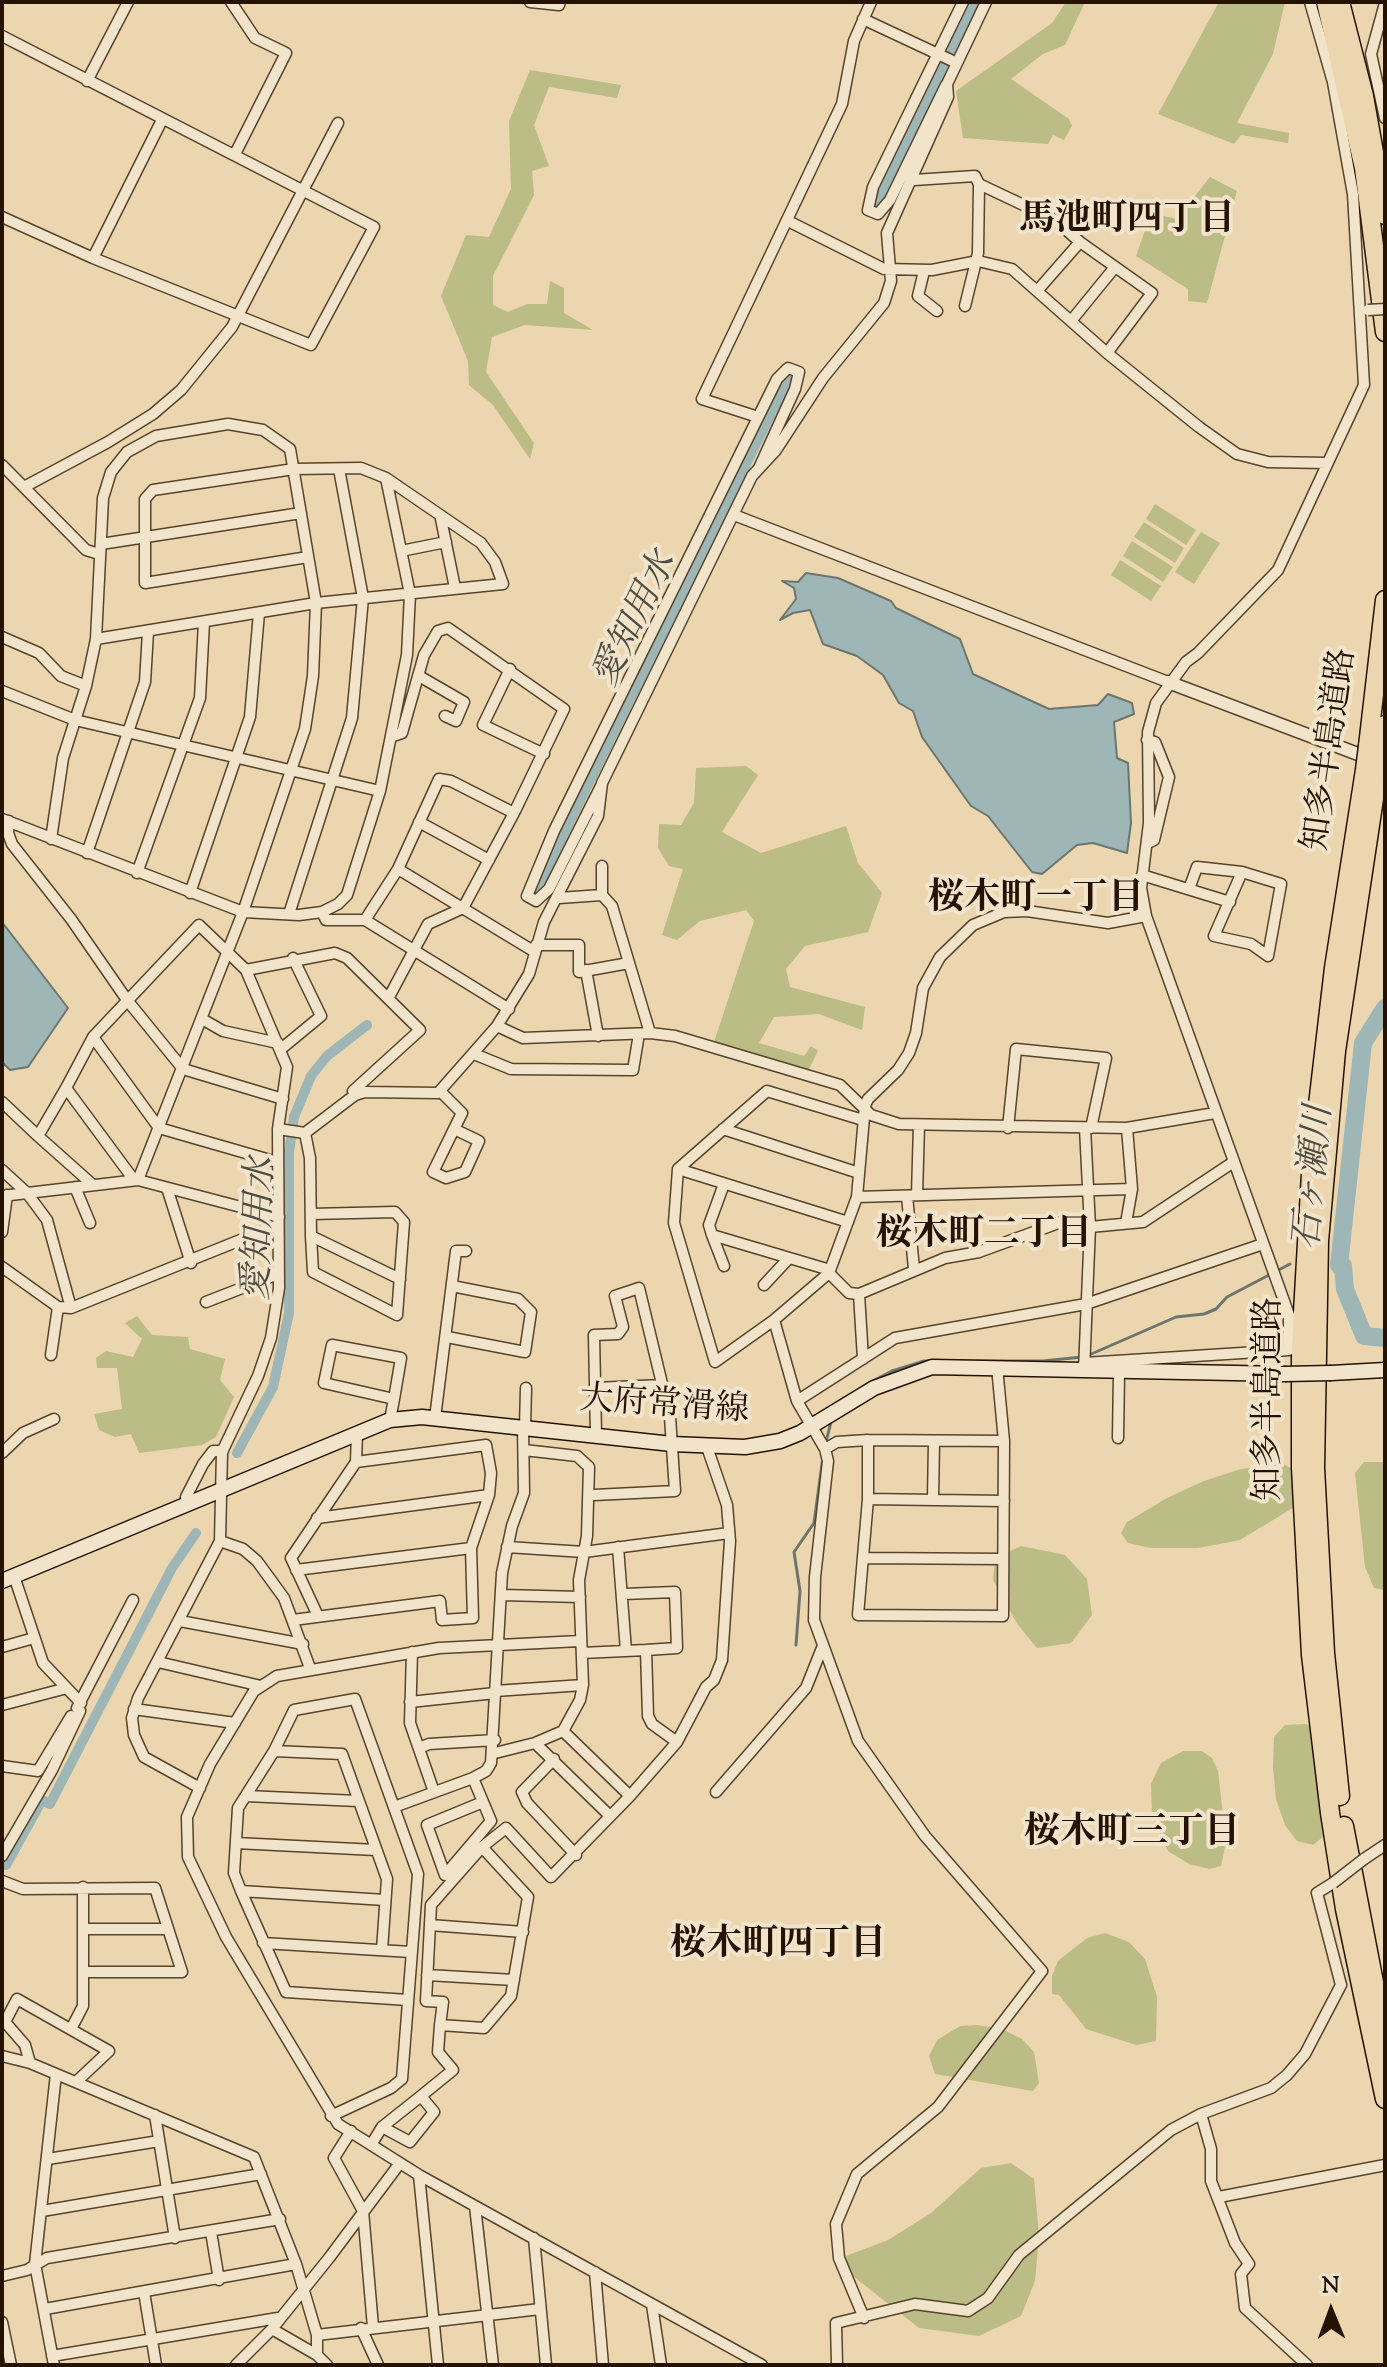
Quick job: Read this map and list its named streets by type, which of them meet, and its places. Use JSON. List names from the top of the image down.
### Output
{
  "streets": {
    "highway": ["知多半島道路"],
    "main road": ["大府常滑線"]
  },
  "districts": [
    "馬池町四丁目",
    "桜木町一丁目",
    "桜木町二丁目",
    "桜木町三丁目",
    "桜木町四丁目"
  ],
  "water": ["愛知用水", "石ヶ瀬川"],
  "north": "top"
}
